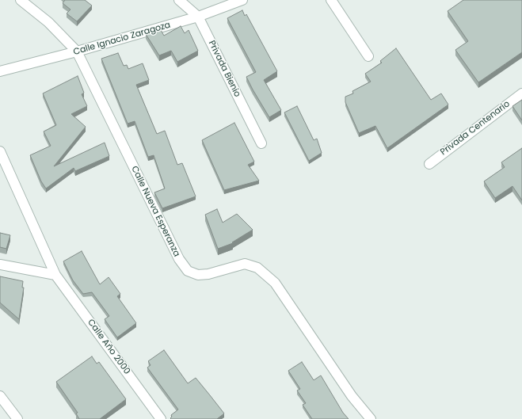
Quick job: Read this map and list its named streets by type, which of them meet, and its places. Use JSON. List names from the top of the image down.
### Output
{
  "streets": {
    "street": [
      "Calle Ignacio Zaragoza",
      "Privada Bienio",
      "Privada Centenario",
      "Calle Nueva Esperanza",
      "Calle Año 2000"
    ]
  },
  "crossings": [
    ["Calle Ignacio Zaragoza", "Privada Bienio"],
    ["Calle Ignacio Zaragoza", "Calle Nueva Esperanza"]
  ]
}
